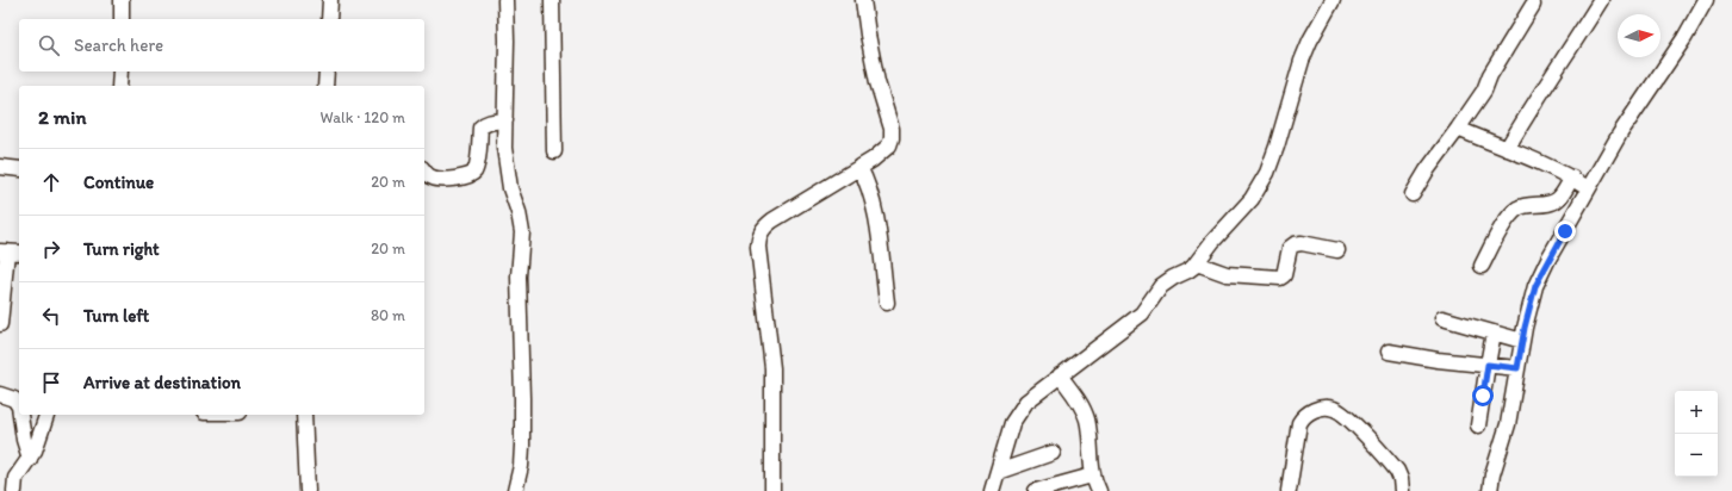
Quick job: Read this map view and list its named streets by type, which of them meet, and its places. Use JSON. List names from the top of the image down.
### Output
{
  "north": "right",
  "page": {
    "search": "Search here",
    "heading": ["2 min", "Walk · 120 m"],
    "list": [
      ["Continue", "20 m"],
      ["Turn right", "20 m"],
      ["Turn left", "80 m"],
      "Arrive at destination"
    ],
    "map_buttons": ["+", "−"]
  }
}
